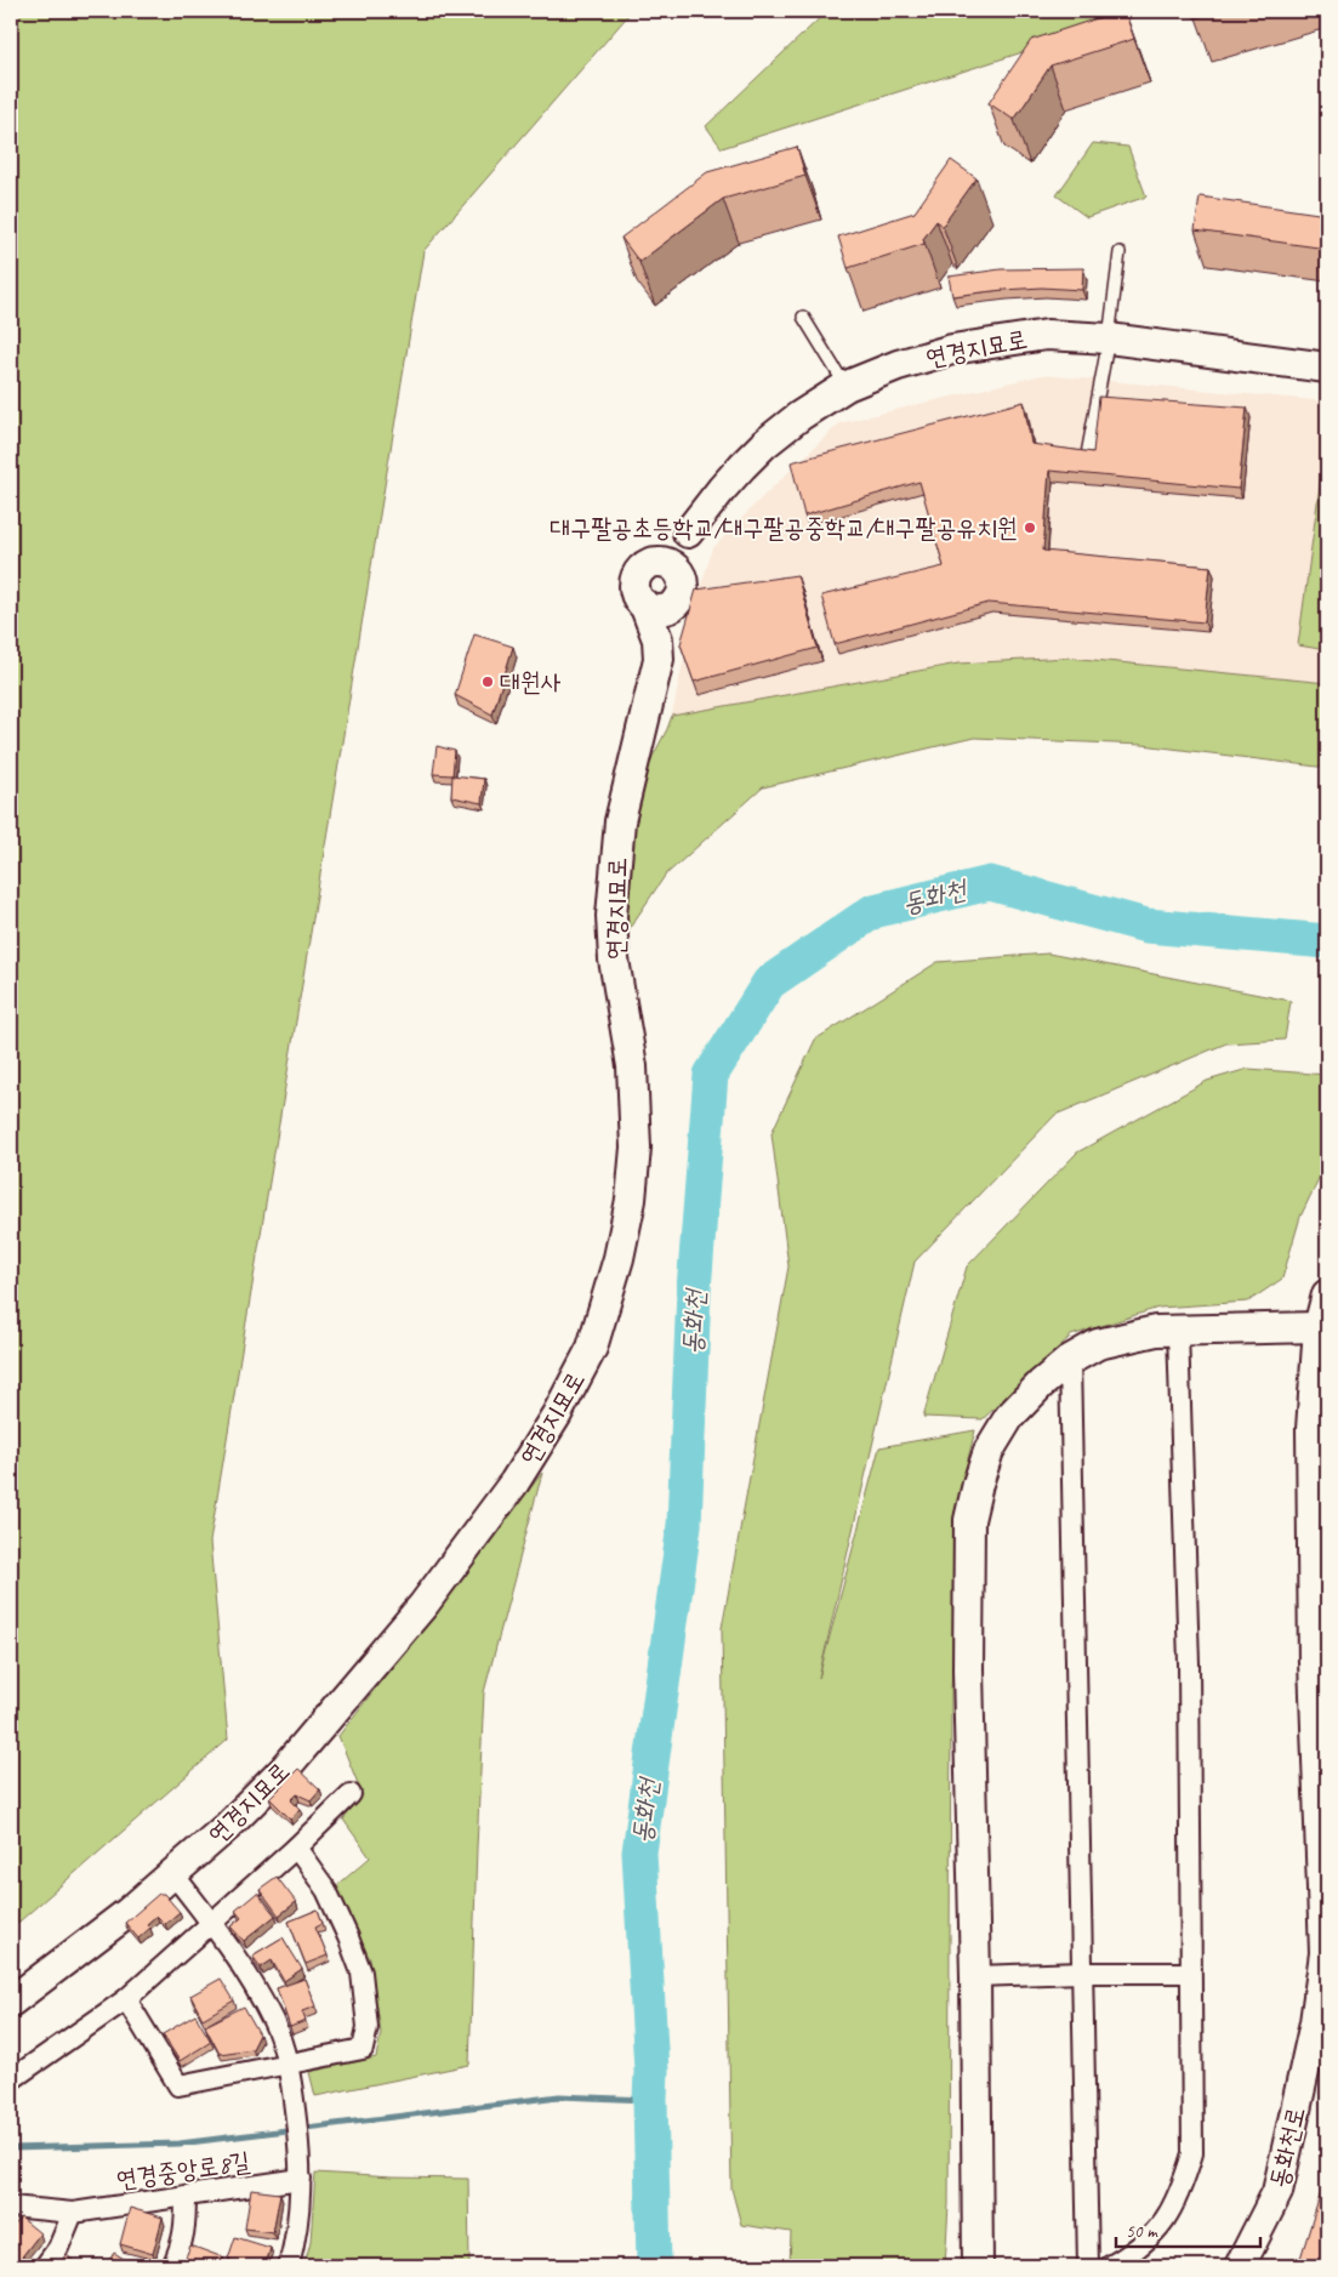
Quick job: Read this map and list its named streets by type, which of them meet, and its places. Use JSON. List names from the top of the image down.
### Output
{
  "streets": {
    "street": ["연경지묘로", "동화천로", "연경중앙로8길"]
  },
  "water": ["동화천"],
  "places": ["대구팔공초등학교/대구팔공중학교/대구팔공유치원", "대원사"],
  "scale_bar": "50 m"
}
